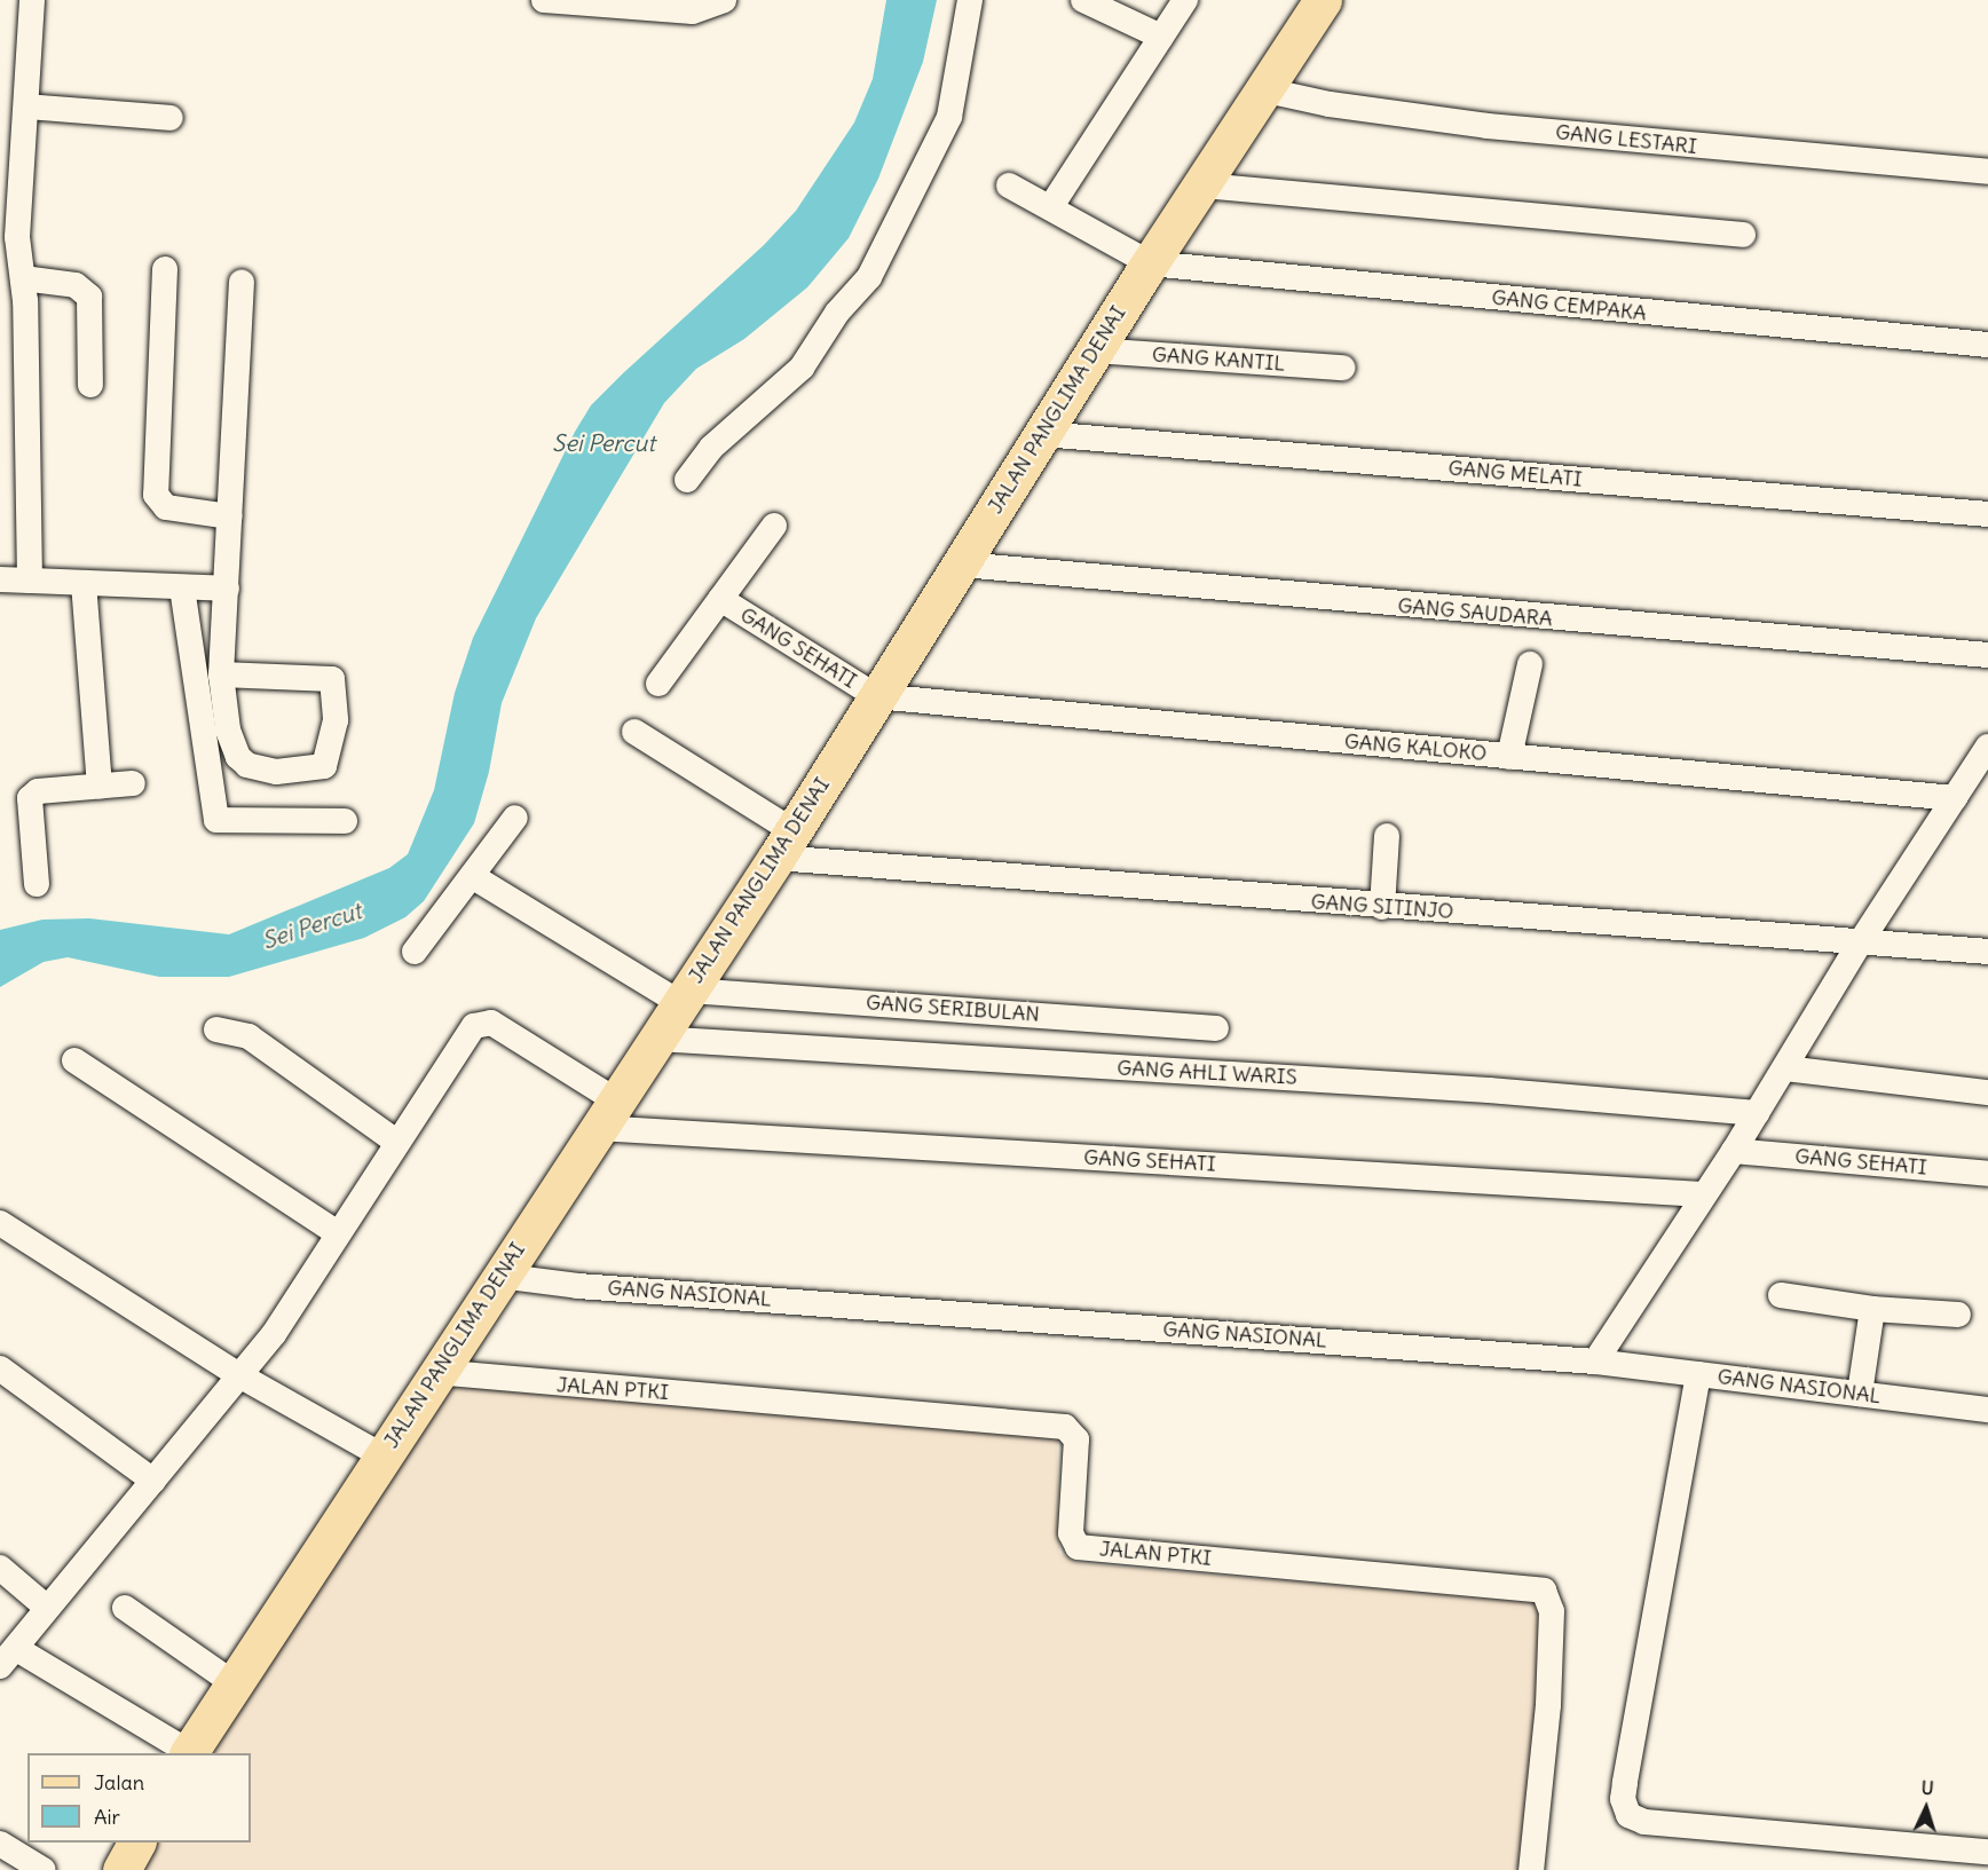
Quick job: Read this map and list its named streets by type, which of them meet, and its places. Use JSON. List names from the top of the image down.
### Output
{
  "streets": {
    "main road": ["JALAN PANGLIMA DENAI"],
    "street": [
      "GANG LESTARI",
      "GANG CEMPAKA",
      "GANG KANTIL",
      "GANG MELATI",
      "GANG SAUDARA",
      "GANG SEHATI",
      "GANG KALOKO",
      "GANG SITINJO",
      "GANG SERIBULAN",
      "GANG AHLI WARIS",
      "GANG NASIONAL",
      "JALAN PTKI"
    ]
  },
  "crossings": [
    ["GANG LESTARI", "JALAN PANGLIMA DENAI"],
    ["GANG CEMPAKA", "JALAN PANGLIMA DENAI"],
    ["GANG KANTIL", "JALAN PANGLIMA DENAI"],
    ["JALAN PANGLIMA DENAI", "GANG MELATI"],
    ["JALAN PANGLIMA DENAI", "GANG SAUDARA"],
    ["JALAN PANGLIMA DENAI", "GANG SEHATI"],
    ["JALAN PANGLIMA DENAI", "GANG KALOKO"],
    ["JALAN PANGLIMA DENAI", "GANG SITINJO"],
    ["JALAN PANGLIMA DENAI", "GANG SERIBULAN"],
    ["JALAN PANGLIMA DENAI", "GANG AHLI WARIS"],
    ["JALAN PANGLIMA DENAI", "GANG NASIONAL"],
    ["JALAN PANGLIMA DENAI", "JALAN PTKI"],
    ["GANG SEHATI", "GANG KALOKO"]
  ],
  "water": ["Sei Percut"],
  "legend": ["Jalan", "Air"],
  "north": "top"
}
